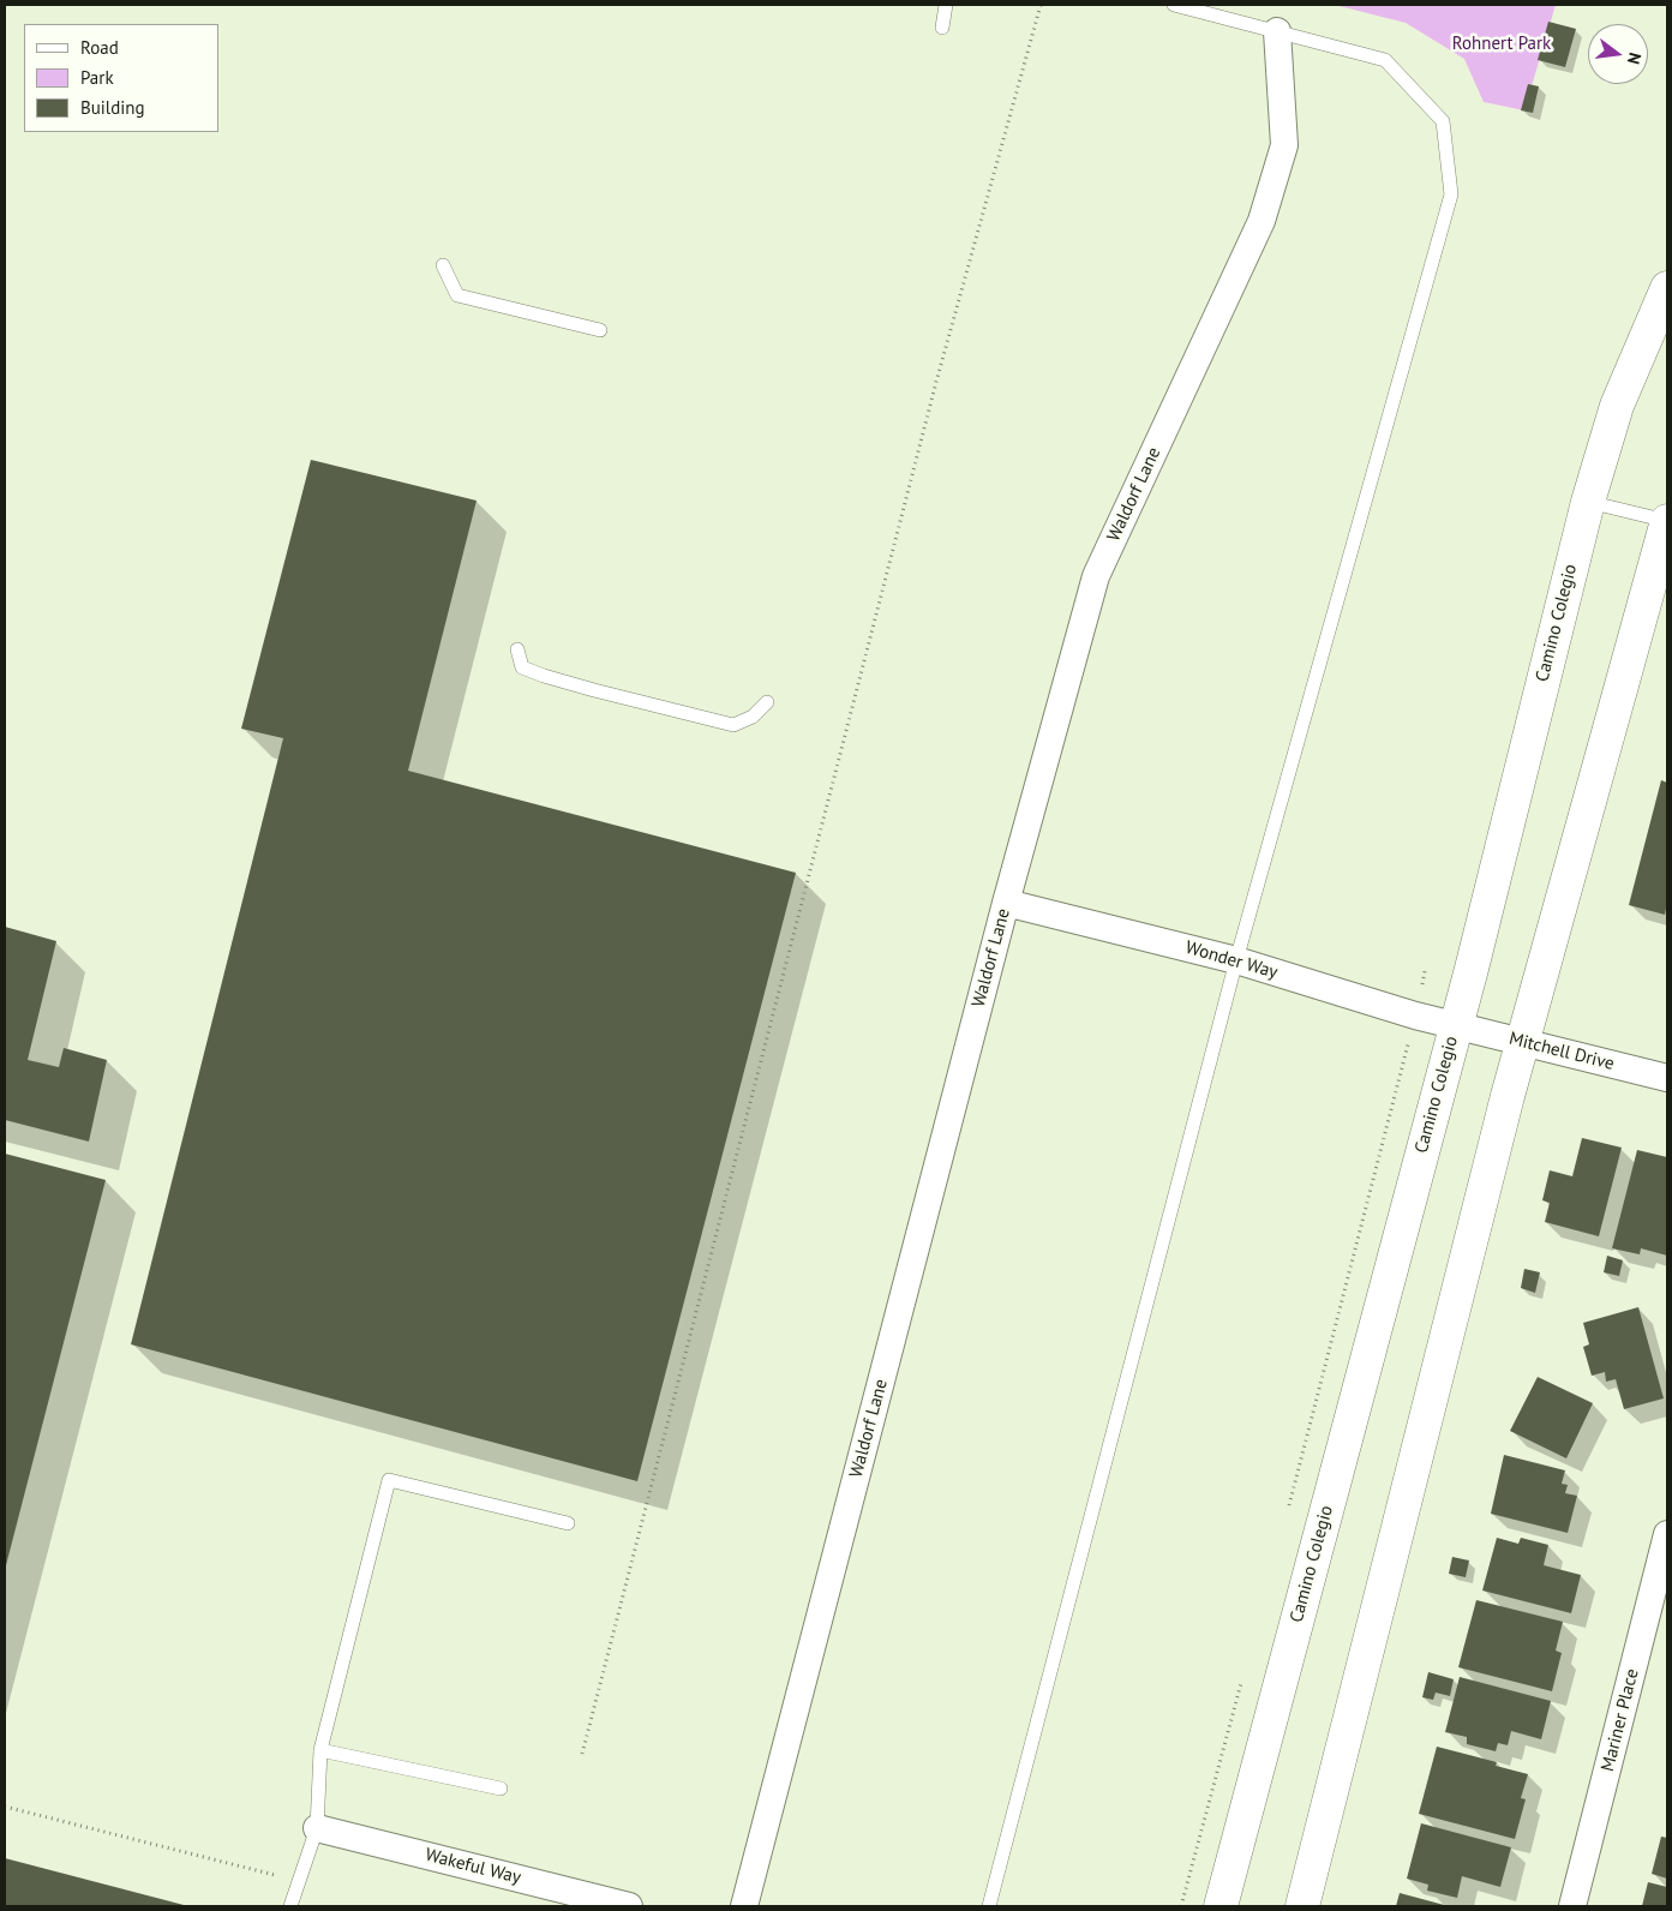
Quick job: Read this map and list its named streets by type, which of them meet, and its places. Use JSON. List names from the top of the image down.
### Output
{
  "streets": {
    "street": [
      "Waldorf Lane",
      "Camino Colegio",
      "Wonder Way",
      "Mitchell Drive",
      "Mariner Place",
      "Wakeful Way"
    ]
  },
  "crossings": [
    ["Waldorf Lane", "Wonder Way"],
    ["Camino Colegio", "Wonder Way"],
    ["Camino Colegio", "Mitchell Drive"],
    ["Wonder Way", "Mitchell Drive"]
  ],
  "parks": ["Rohnert Park"],
  "legend": ["Road", "Park", "Building"],
  "north": "right"
}
